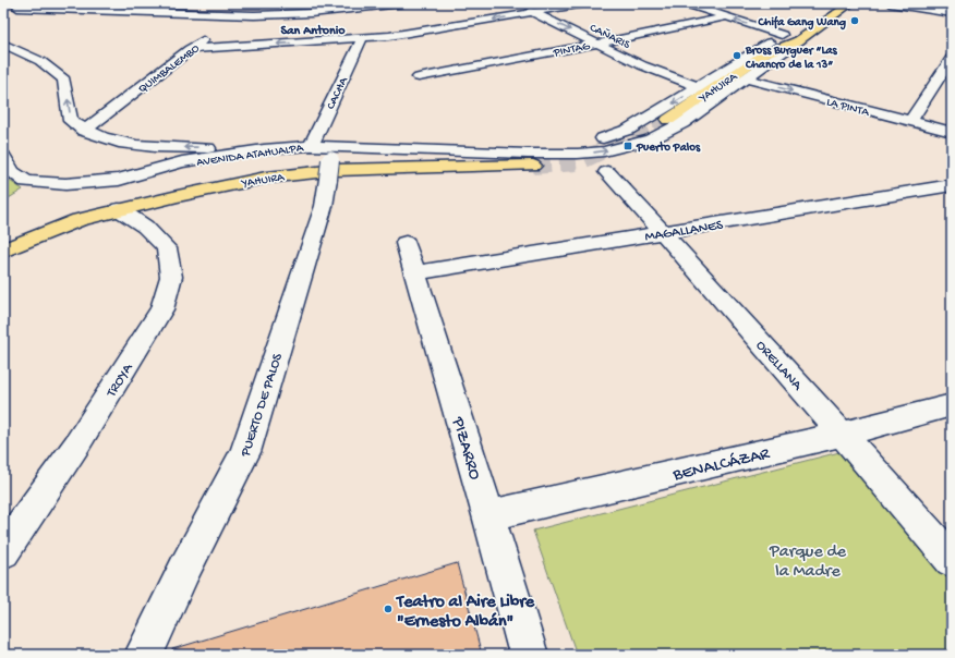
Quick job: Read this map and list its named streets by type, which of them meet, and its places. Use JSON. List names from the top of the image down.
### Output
{
  "streets": {
    "main road": ["YAHUIRA", "AVENIDA ATAHUALPA"],
    "street": [
      "CAÑARIS",
      "PINTAG",
      "QUIMBALEMBO",
      "CACHA",
      "LA PINTA",
      "MAGALLANES",
      "ORELLANA",
      "TROYA",
      "PUERTO DE PALOS",
      "PIZARRO",
      "BENALCÁZAR"
    ]
  },
  "crossings": [
    ["CAÑARIS", "PINTAG"],
    ["CAÑARIS", "AVENIDA ATAHUALPA"],
    ["YAHUIRA", "AVENIDA ATAHUALPA"],
    ["YAHUIRA", "TROYA"],
    ["CACHA", "AVENIDA ATAHUALPA"],
    ["LA PINTA", "AVENIDA ATAHUALPA"],
    ["AVENIDA ATAHUALPA", "PUERTO DE PALOS"],
    ["MAGALLANES", "ORELLANA"],
    ["MAGALLANES", "PIZARRO"],
    ["ORELLANA", "BENALCÁZAR"],
    ["PIZARRO", "BENALCÁZAR"]
  ],
  "districts": ["San Antonio"],
  "parks": ["Parque de la Madre"],
  "places": {
    "other": ["Chifa Gang Wang", "Bross Burguer “Las Chancro de la 13”", "Teatro al Aire Libre \"Ernesto Albán\""],
    "transit": ["Puerto Palos"]
  }
}
